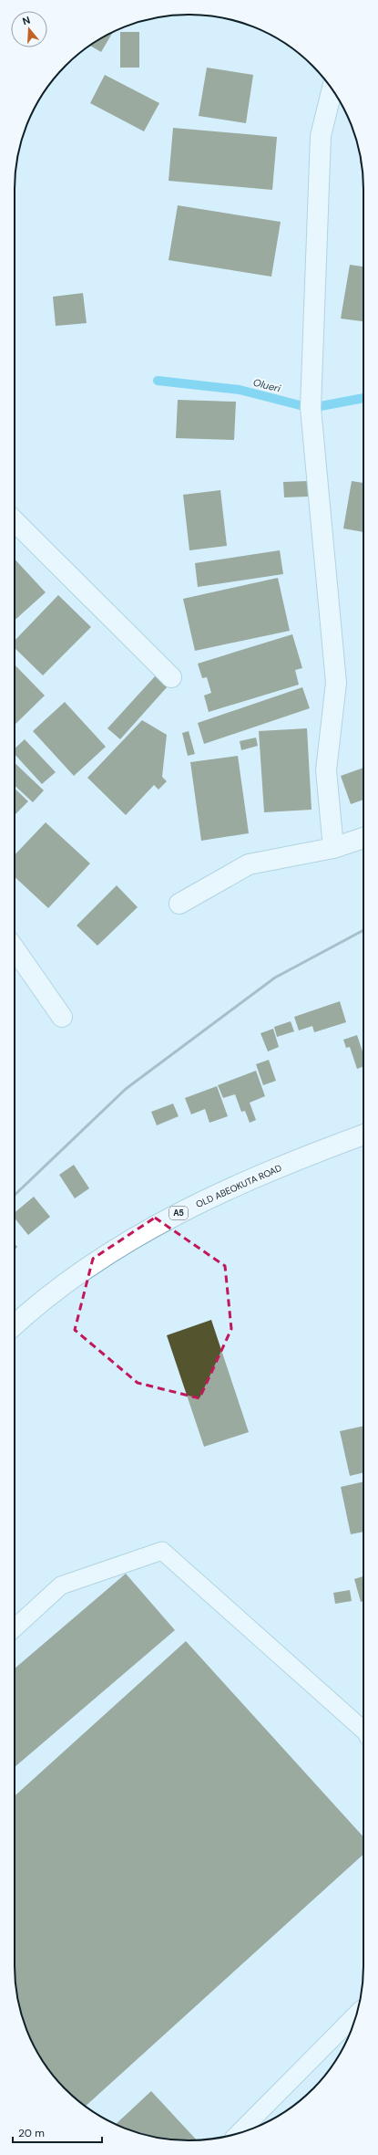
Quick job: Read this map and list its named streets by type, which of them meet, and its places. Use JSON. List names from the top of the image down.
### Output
{
  "streets": {
    "main road": ["OLD ABEOKUTA ROAD", "A5"]
  },
  "water": ["Olueri"],
  "scale_bar": "20 m",
  "north": "top"
}
